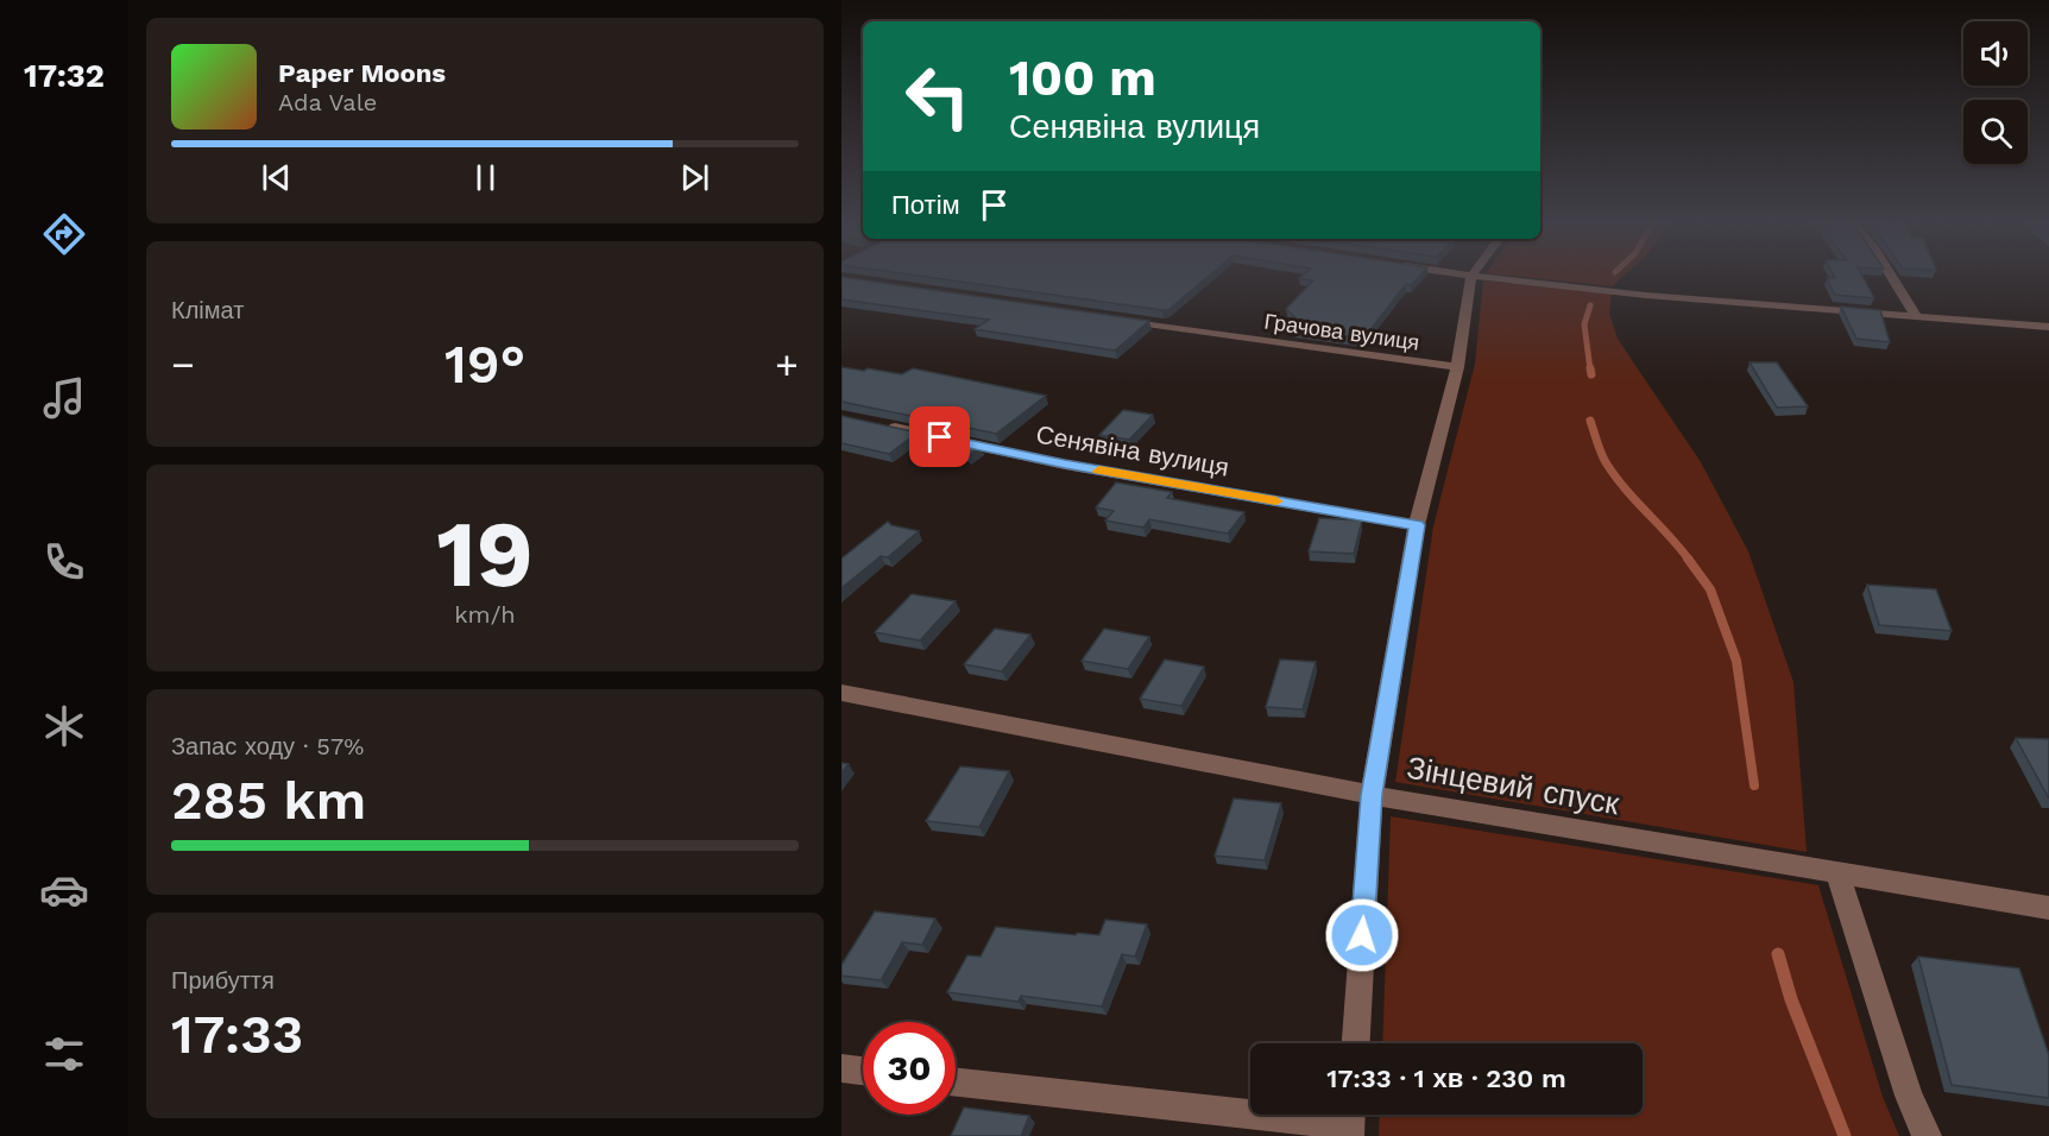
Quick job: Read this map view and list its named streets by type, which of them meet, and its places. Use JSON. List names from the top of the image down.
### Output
{
  "streets": {
    "street": ["Грачова вулиця", "Сенявіна вулиця", "Зінцевий спуск"]
  },
  "page": {
    "tabs": "17:32",
    "turn": ["100 m", "Сенявіна вулиця"],
    "song": ["Paper Moons", "Ada Vale"],
    "then": "Потім",
    "tile": [
      "Клімат",
      ["19", "km/h"],
      ["Запас ходу · 57%", "285 km"],
      ["Прибуття", "17:33"]
    ],
    "heat": ["−", "19°", "+"],
    "limit": "30",
    "trip": "17:33 · 1 хв · 230 m"
  }
}
